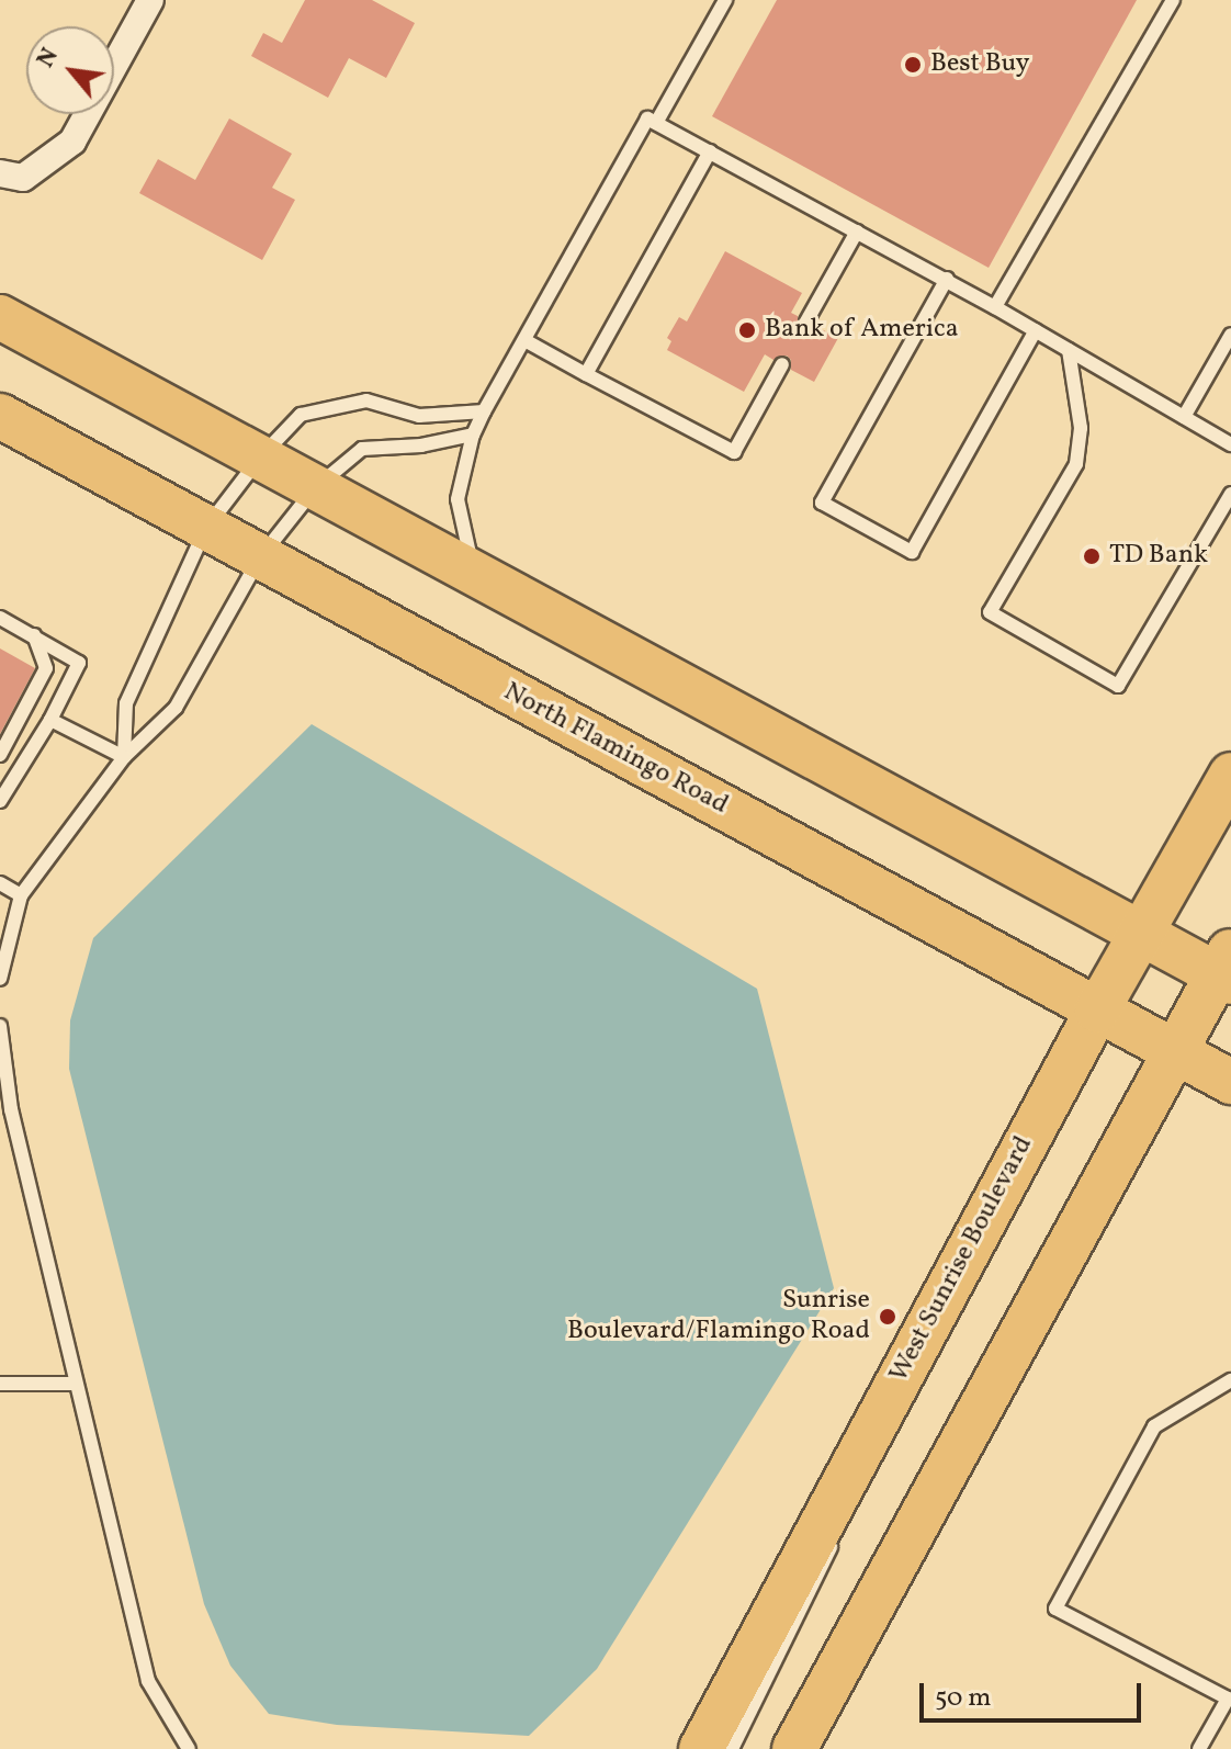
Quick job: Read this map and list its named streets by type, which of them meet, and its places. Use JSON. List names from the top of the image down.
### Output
{
  "streets": {
    "highway": ["North Flamingo Road", "West Sunrise Boulevard"]
  },
  "crossings": [
    ["North Flamingo Road", "West Sunrise Boulevard"]
  ],
  "places": [
    "Best Buy",
    "Bank of America",
    "TD Bank",
    "Sunrise Boulevard/Flamingo Road"
  ],
  "scale_bar": "50 m",
  "north": "top left"
}
